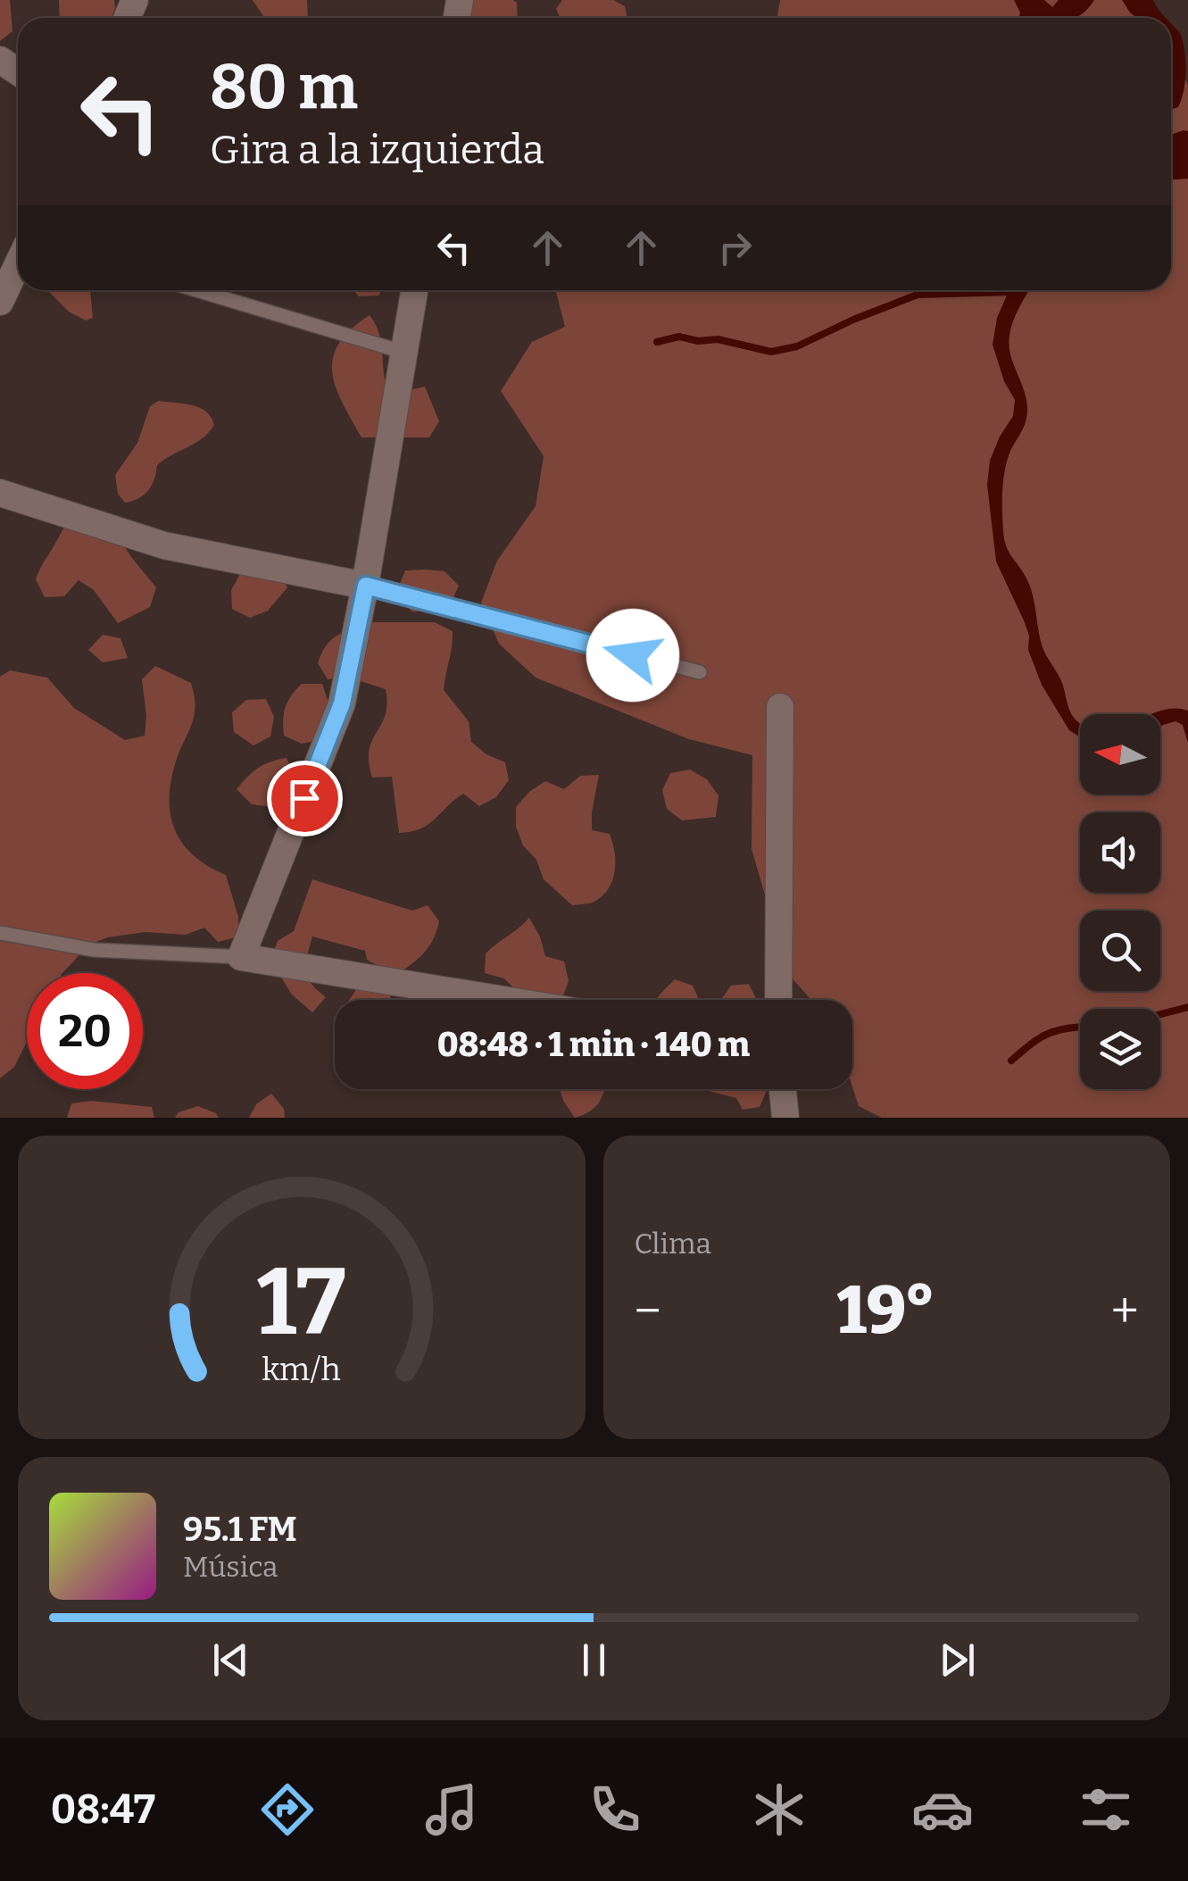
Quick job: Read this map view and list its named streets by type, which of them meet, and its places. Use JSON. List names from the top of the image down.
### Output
{
  "north": "left",
  "page": {
    "turn": ["80 m", "Gira a la izquierda"],
    "limit": "20",
    "trip": "08:48 · 1 min · 140 m",
    "tile": "Clima",
    "heat": ["−", "19°", "+"],
    "song": ["95.1 FM", "Música"],
    "tabs": "08:47",
    "gauge": ["17", "km/h"]
  }
}
